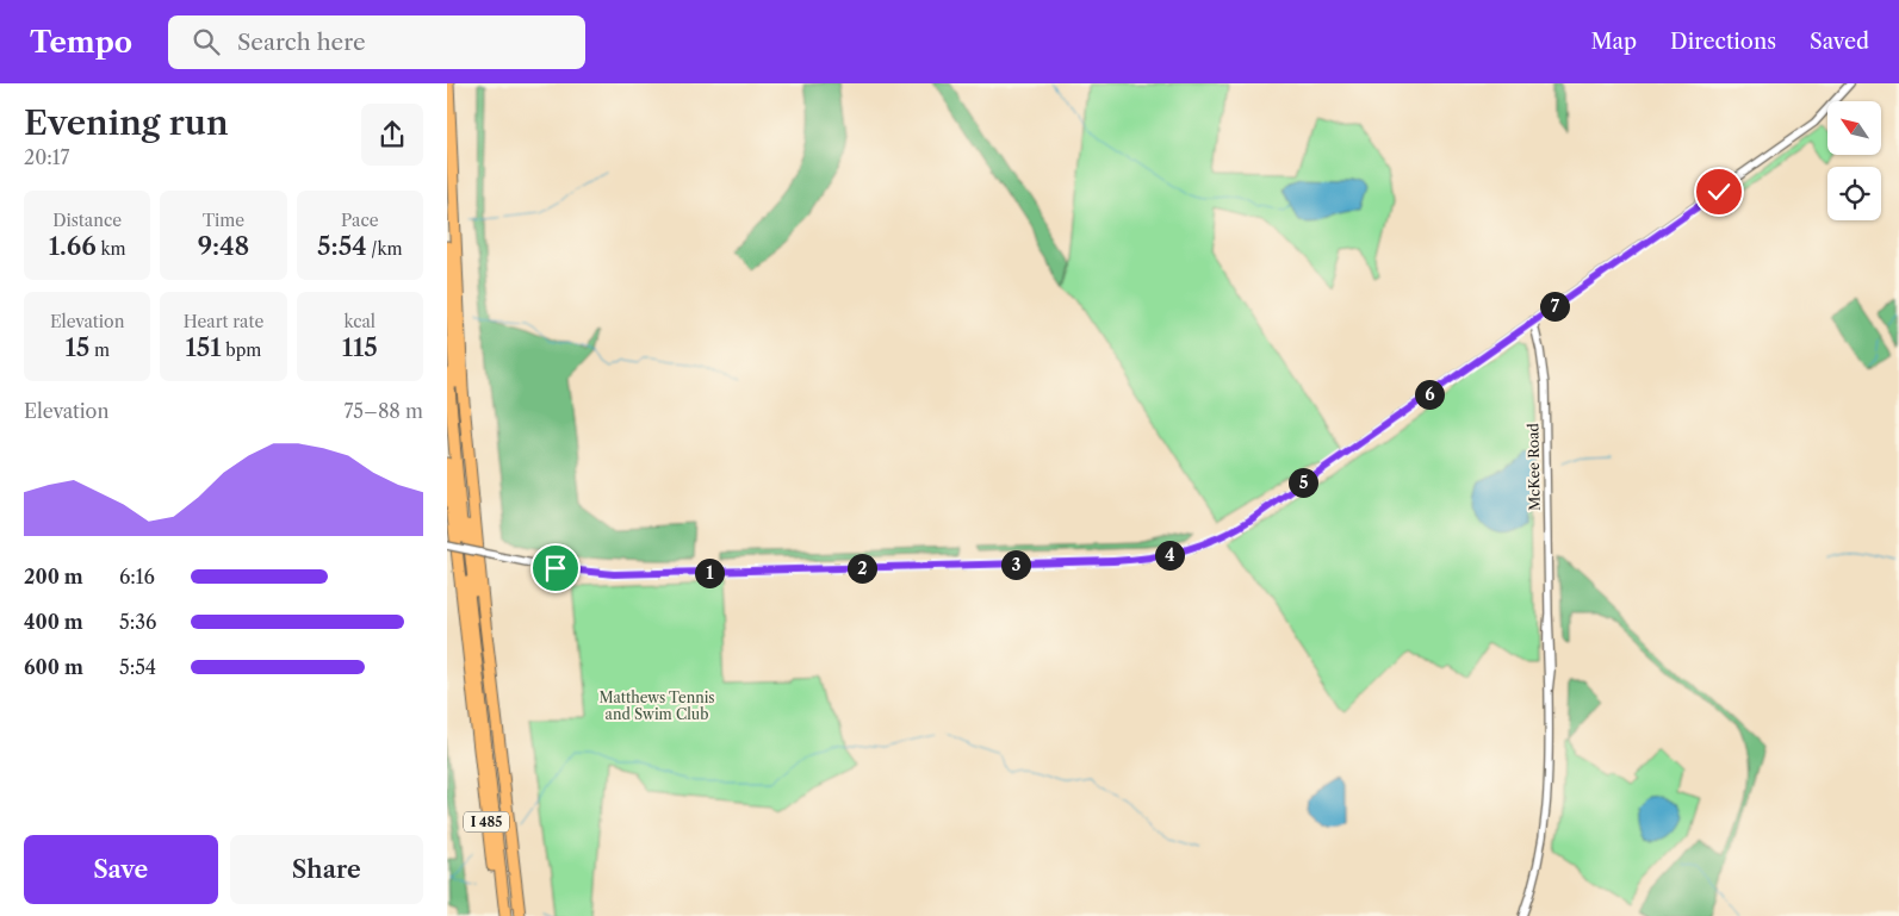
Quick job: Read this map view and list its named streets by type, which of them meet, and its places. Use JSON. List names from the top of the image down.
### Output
{
  "streets": {
    "highway": ["I 485"],
    "street": ["McKee Road"]
  },
  "parks": ["Matthews Tennis and Swim Club"],
  "north": "top left",
  "page": {
    "header": "Tempo",
    "search": "Search here",
    "nav": ["Map", "Directions", "Saved"],
    "heading": ["Evening run", "20:17"],
    "stats": [
      ["Distance", "1.66 km"],
      ["Time", "9:48"],
      ["Pace", "5:54 /km"],
      ["Elevation", "15 m"],
      ["Heart rate", "151 bpm"],
      ["kcal", "115"]
    ],
    "pins": [
      "7",
      "6",
      "5",
      "4",
      "3",
      "2",
      "1"
    ],
    "chart": ["Elevation", "75–88 m"],
    "list": [
      {
        "name": "200 m",
        "note": "6:16"
      },
      {
        "name": "400 m",
        "note": "5:36"
      },
      {
        "name": "600 m",
        "note": "5:54"
      }
    ],
    "buttons": ["Save", "Share"]
  }
}
